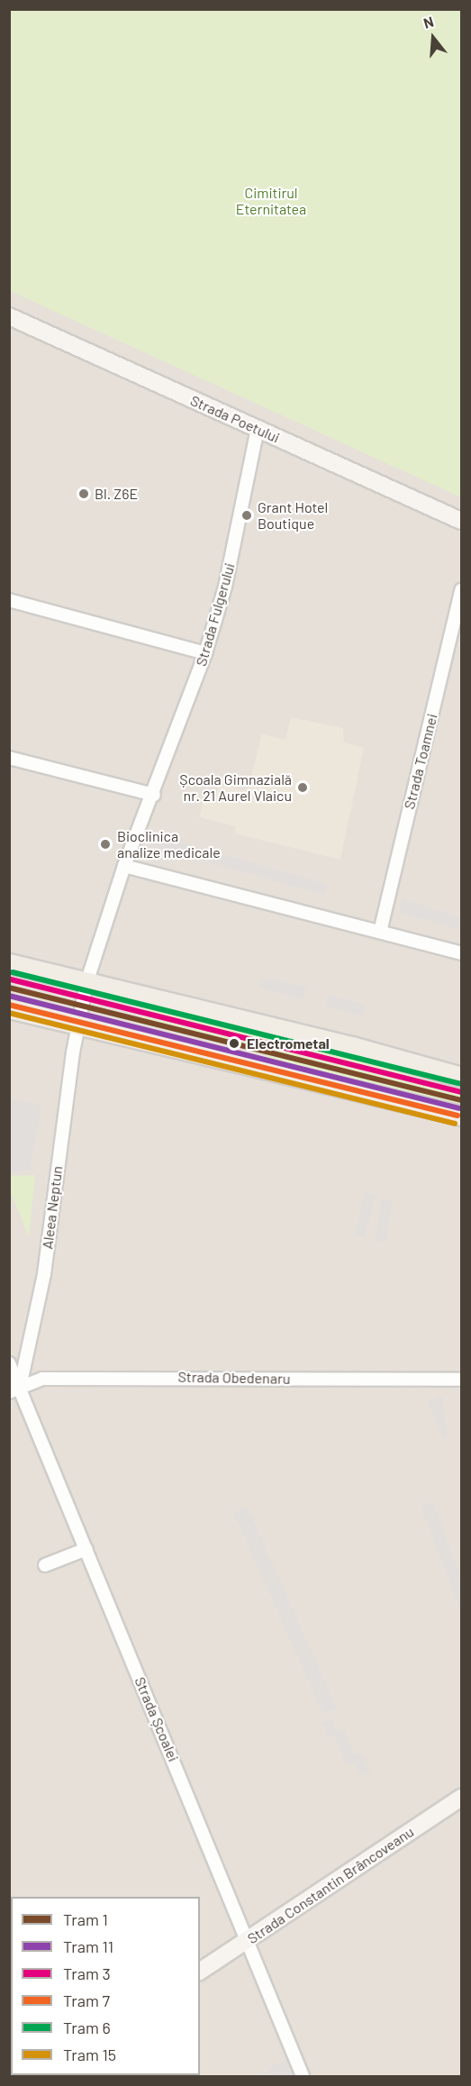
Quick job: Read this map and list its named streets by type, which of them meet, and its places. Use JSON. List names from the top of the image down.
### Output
{
  "streets": {
    "street": [
      "Strada Poetului",
      "Strada Fulgerului",
      "Strada Toamnei",
      "Aleea Neptun",
      "Strada Obedenaru",
      "Strada Școalei",
      "Strada Constantin Brâncoveanu"
    ]
  },
  "crossings": [
    ["Strada Poetului", "Strada Fulgerului"],
    ["Strada Fulgerului", "Aleea Neptun"],
    ["Aleea Neptun", "Strada Obedenaru"],
    ["Aleea Neptun", "Strada Școalei"],
    ["Strada Obedenaru", "Strada Școalei"],
    ["Strada Școalei", "Strada Constantin Brâncoveanu"]
  ],
  "parks": ["Cimitirul Eternitatea"],
  "places": [
    "Bl. Z6E",
    "Grant Hotel Boutique",
    "Școala Gimnazială nr. 21 Aurel Vlaicu",
    "Bioclinica analize medicale",
    "Electrometal"
  ],
  "lines": [
    "tram line 6",
    "tram line 3",
    "tram line 1",
    "tram line 11",
    "tram line 7",
    "tram line 15"
  ],
  "legend": [
    "Tram 1",
    "Tram 11",
    "Tram 3",
    "Tram 7",
    "Tram 6",
    "Tram 15"
  ],
  "north": "top"
}
